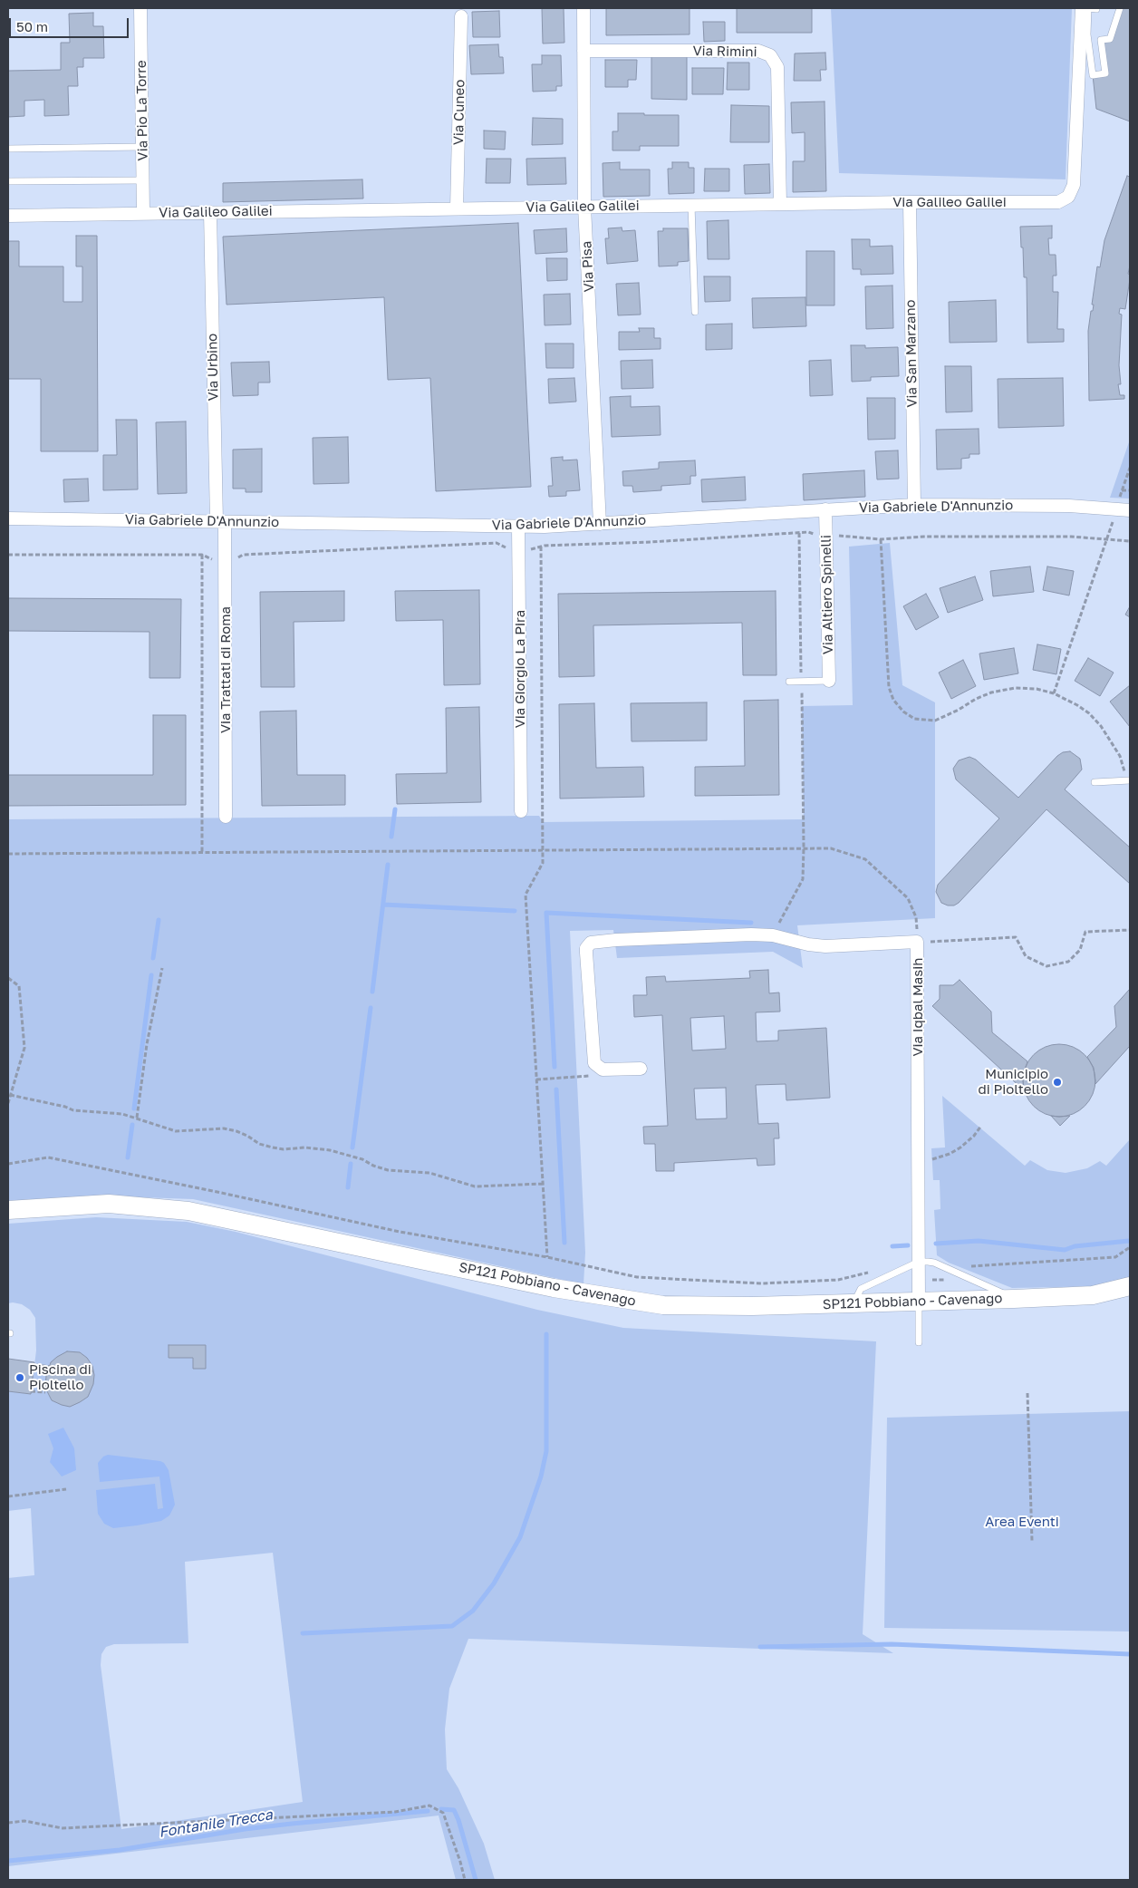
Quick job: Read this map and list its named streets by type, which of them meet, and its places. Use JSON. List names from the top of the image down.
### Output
{
  "streets": {
    "street": [
      "Via Rimini",
      "Via Pio La Torre",
      "Via Cuneo",
      "Via Galileo Galilei",
      "Via Pisa",
      "Via San Marzano",
      "Via Urbino",
      "Via Gabriele D'Annunzio",
      "Via Altiero Spinelli",
      "Via Giorgio La Pira",
      "Via Trattati di Roma",
      "Via Iqbal Masih",
      "SP121 Pobbiano - Cavenago"
    ]
  },
  "crossings": [
    ["Via Rimini", "Via Galileo Galilei"],
    ["Via Rimini", "Via Pisa"],
    ["Via Pio La Torre", "Via Galileo Galilei"],
    ["Via Cuneo", "Via Galileo Galilei"],
    ["Via Galileo Galilei", "Via Pisa"],
    ["Via Galileo Galilei", "Via San Marzano"],
    ["Via Galileo Galilei", "Via Urbino"],
    ["Via Pisa", "Via Gabriele D'Annunzio"],
    ["Via San Marzano", "Via Gabriele D'Annunzio"],
    ["Via Urbino", "Via Gabriele D'Annunzio"],
    ["Via Urbino", "Via Trattati di Roma"],
    ["Via Gabriele D'Annunzio", "Via Altiero Spinelli"],
    ["Via Gabriele D'Annunzio", "Via Giorgio La Pira"],
    ["Via Gabriele D'Annunzio", "Via Trattati di Roma"],
    ["Via Iqbal Masih", "SP121 Pobbiano - Cavenago"]
  ],
  "water": ["Fontanile Trecca"],
  "parks": ["Area Eventi"],
  "places": ["Municipio di Pioltello", "Piscina di Pioltello"],
  "scale_bar": "50 m"
}
